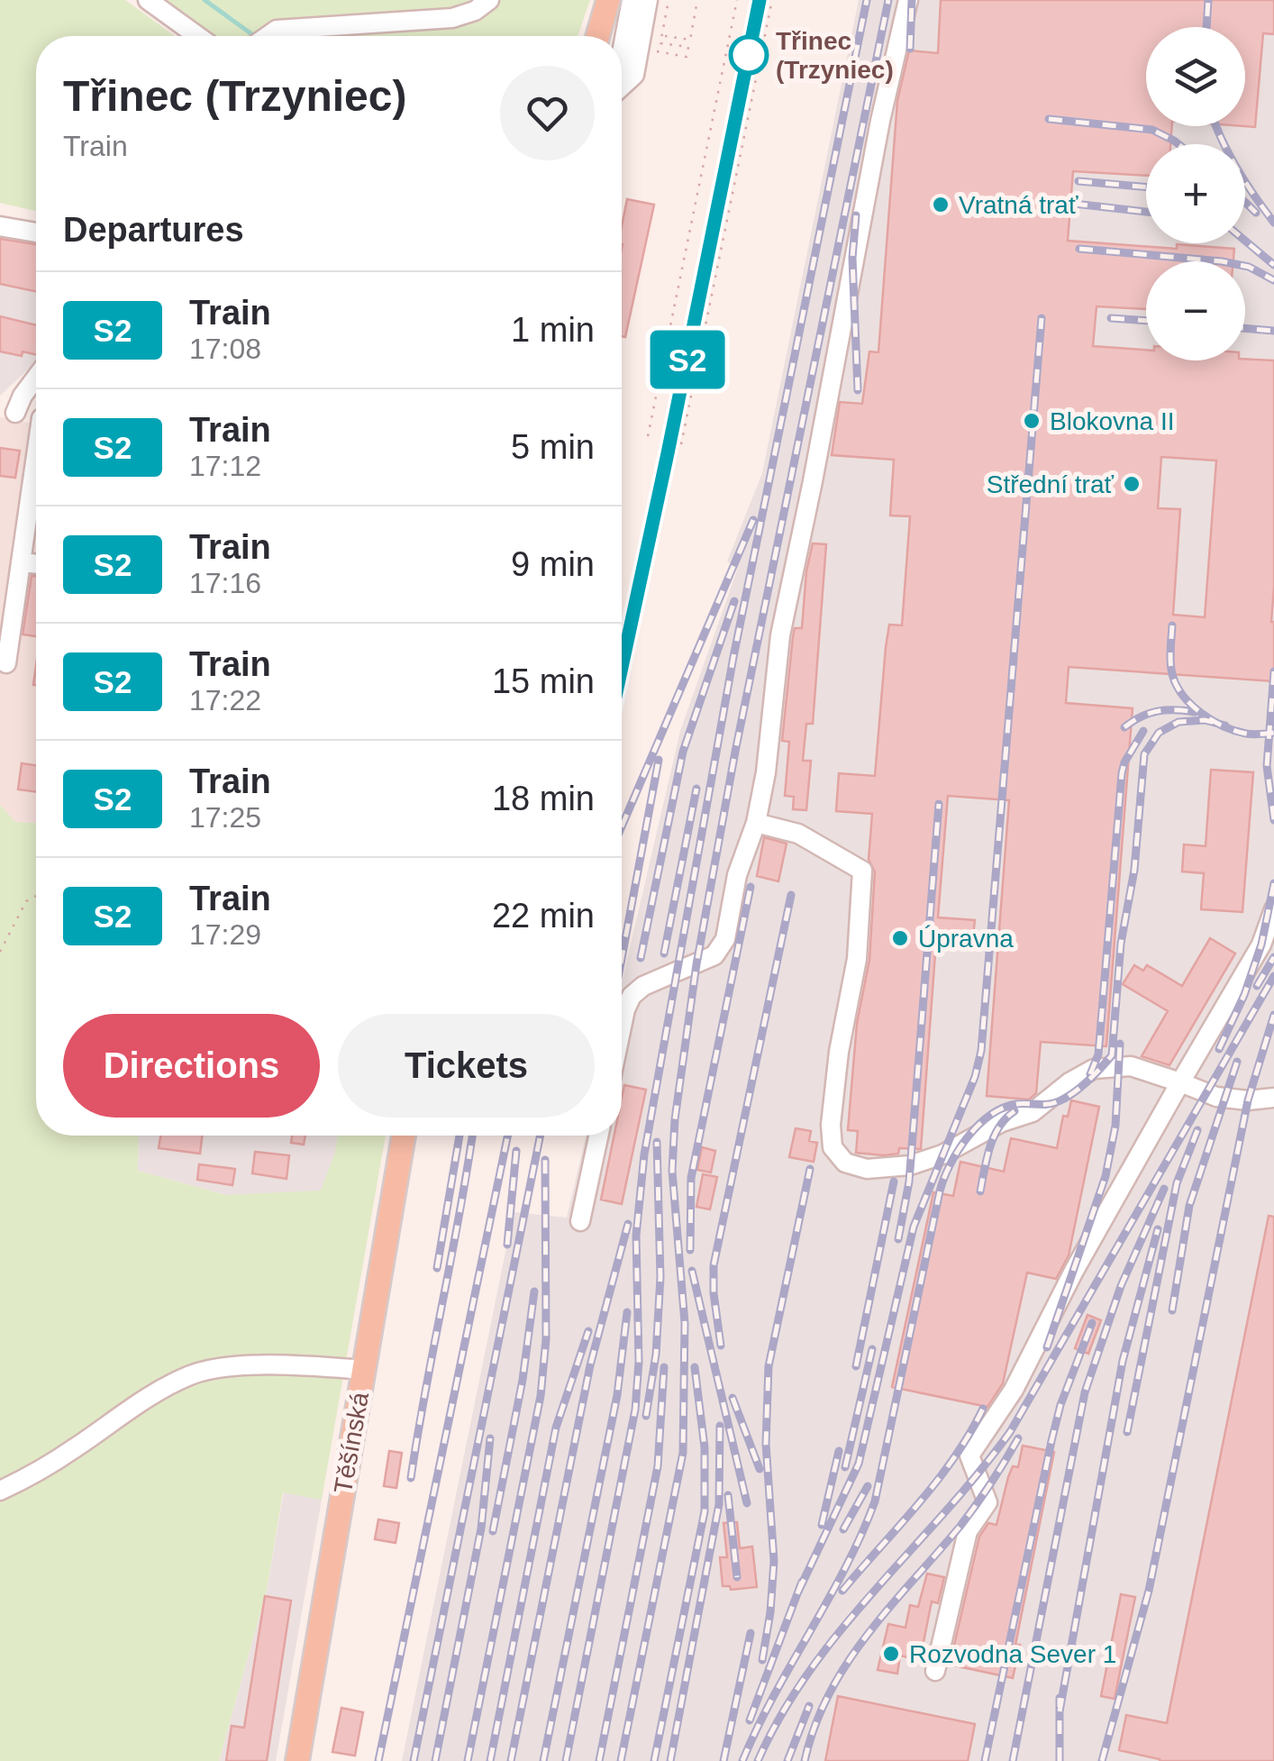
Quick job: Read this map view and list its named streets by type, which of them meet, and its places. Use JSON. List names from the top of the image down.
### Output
{
  "streets": {
    "main road": ["Těšínská"]
  },
  "places": [
    "Třinec (Trzyniec)",
    "Vratná trať",
    "Blokovna II",
    "Střední trať",
    "Úpravna",
    "Rozvodna Sever 1"
  ],
  "page": {
    "on_map": "S2",
    "map_buttons": ["+", "−"],
    "heading": [
      ["Třinec (Trzyniec)", "Train"],
      "Departures"
    ],
    "list": [
      {
        "mark": "S2",
        "name": "Train",
        "note": "17:08",
        "value": "1 min"
      },
      {
        "mark": "S2",
        "name": "Train",
        "note": "17:12",
        "value": "5 min"
      },
      {
        "mark": "S2",
        "name": "Train",
        "note": "17:16",
        "value": "9 min"
      },
      {
        "mark": "S2",
        "name": "Train",
        "note": "17:22",
        "value": "15 min"
      },
      {
        "mark": "S2",
        "name": "Train",
        "note": "17:25",
        "value": "18 min"
      },
      {
        "mark": "S2",
        "name": "Train",
        "note": "17:29",
        "value": "22 min"
      }
    ],
    "buttons": ["Directions", "Tickets"]
  }
}
